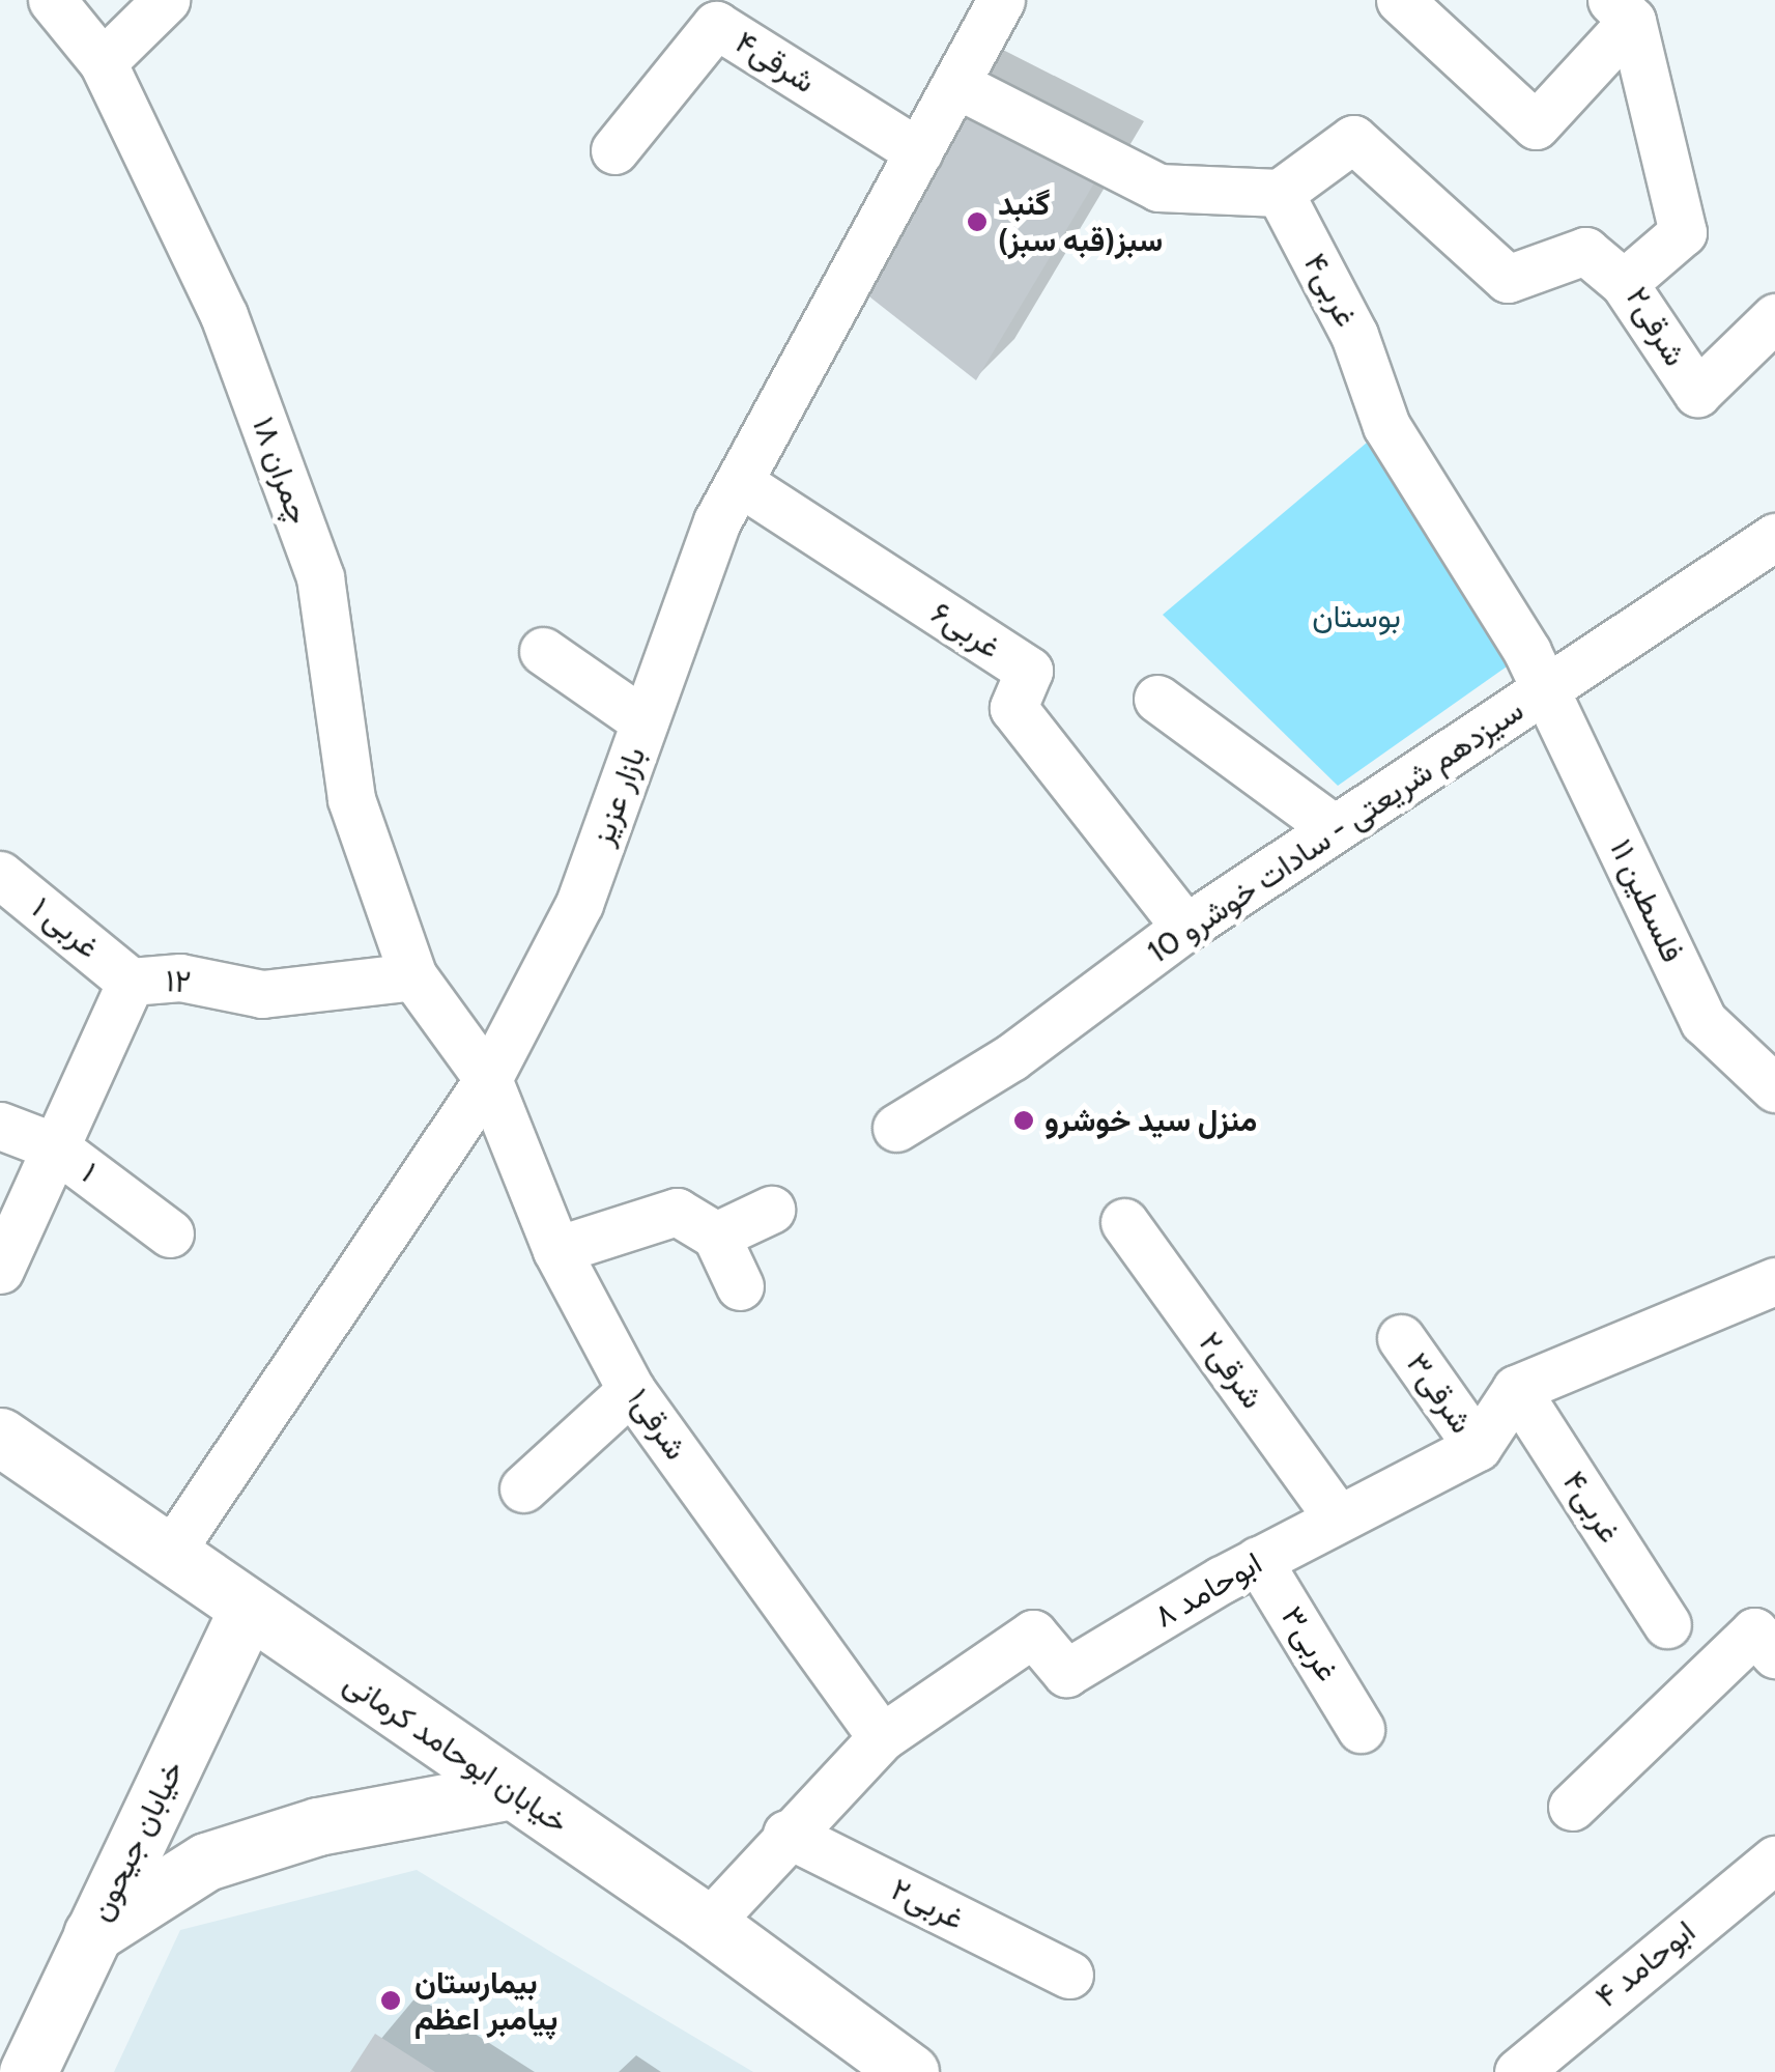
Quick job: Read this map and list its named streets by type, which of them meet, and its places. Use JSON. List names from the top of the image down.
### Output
{
  "streets": {
    "main road": ["خیابان ابوحامد کرمانی", "خیابان جیحون"],
    "street": [
      "شرقی۴",
      "غربی۴",
      "شرقی۲",
      "چمران ۱۸",
      "غربی۶",
      "بازار عزیز",
      "سیزدهم شریعتی - سادات خوشرو 10",
      "فلسطین ۱۱",
      "۱ غربی",
      "۱۲",
      "۱",
      "شرقی۳",
      "شرقی۱",
      "ابوحامد ۸",
      "غربی۳",
      "غربی۲",
      "ابوحامد ۴"
    ]
  },
  "crossings": [
    ["شرقی۴", "بازار عزیز"],
    ["غربی۴", "سیزدهم شریعتی - سادات خوشرو 10"],
    ["غربی۴", "فلسطین ۱۱"],
    ["غربی۴", "ابوحامد ۸"],
    ["شرقی۲", "ابوحامد ۸"],
    ["چمران ۱۸", "۱۲"],
    ["غربی۶", "بازار عزیز"],
    ["غربی۶", "سیزدهم شریعتی - سادات خوشرو 10"],
    ["بازار عزیز", "شرقی۱"],
    ["بازار عزیز", "خیابان ابوحامد کرمانی"],
    ["سیزدهم شریعتی - سادات خوشرو 10", "فلسطین ۱۱"],
    ["۱ غربی", "۱۲"],
    ["۱۲", "۱"],
    ["شرقی۳", "ابوحامد ۸"],
    ["شرقی۱", "ابوحامد ۸"],
    ["ابوحامد ۸", "غربی۳"],
    ["ابوحامد ۸", "خیابان ابوحامد کرمانی"],
    ["ابوحامد ۸", "غربی۲"],
    ["خیابان ابوحامد کرمانی", "خیابان جیحون"]
  ],
  "parks": ["بوستان"],
  "places": ["گنبد سبز(قبه سبز)", "منزل سید خوشرو", "بیمارستان پیامبر اعظم"]
}
